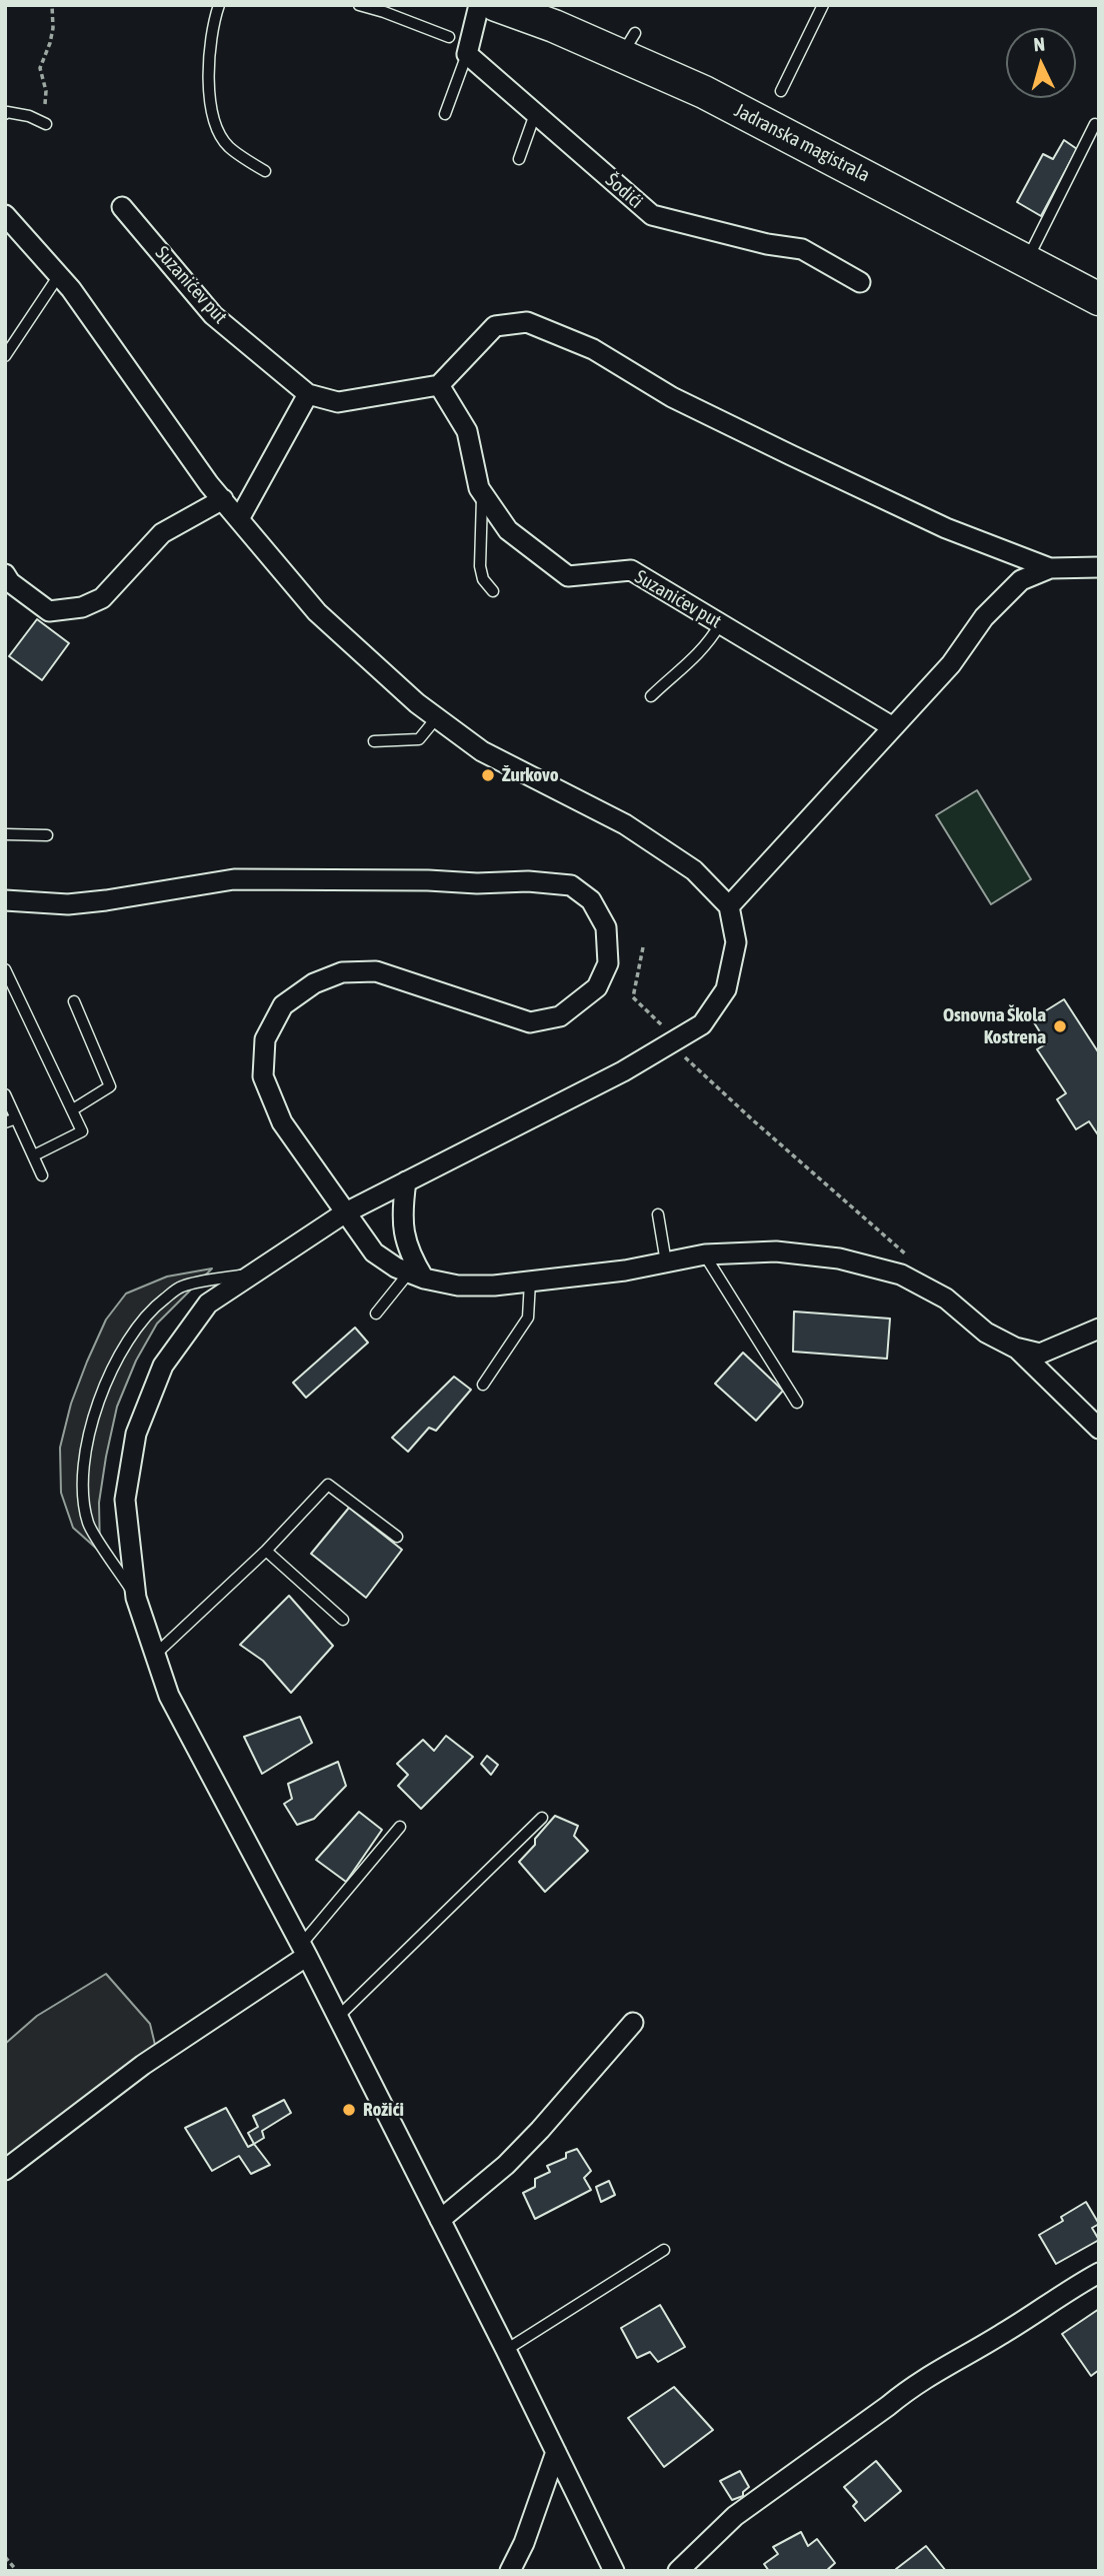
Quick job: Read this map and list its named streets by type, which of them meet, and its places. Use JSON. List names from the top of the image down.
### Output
{
  "streets": {
    "main road": ["Jadranska magistrala"],
    "street": ["Šodići", "Suzanićev put"]
  },
  "places": ["Žurkovo", "Osnovna Škola Kostrena", "Rožići"],
  "north": "top"
}
